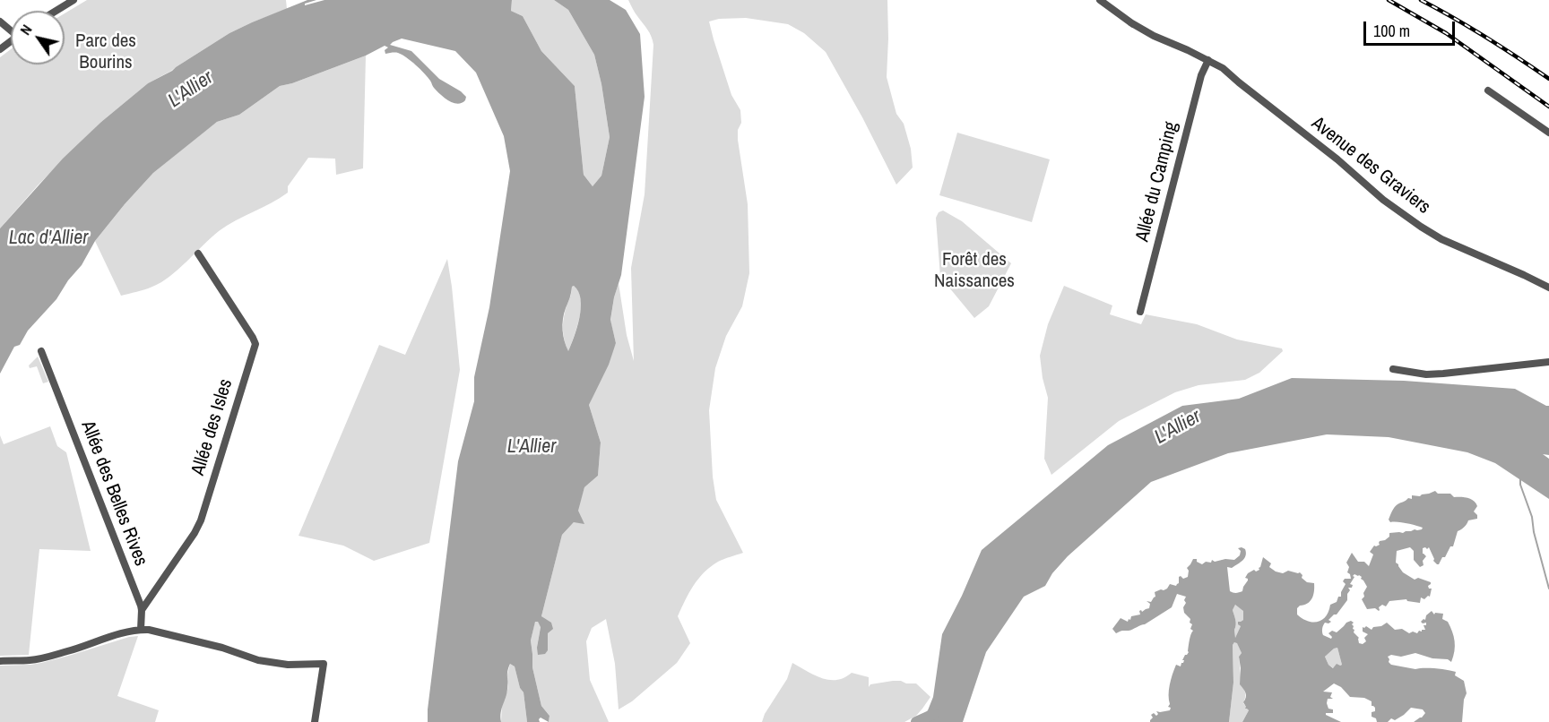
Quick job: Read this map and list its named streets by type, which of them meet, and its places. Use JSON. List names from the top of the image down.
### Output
{
  "streets": {
    "street": [
      "Avenue des Graviers",
      "Allée du Camping",
      "Allée des Isles",
      "Allée des Belles Rives"
    ]
  },
  "crossings": [
    ["Avenue des Graviers", "Allée du Camping"],
    ["Allée des Isles", "Allée des Belles Rives"]
  ],
  "water": ["L'Allier", "Lac d'Allier"],
  "parks": ["Parc des Bourins", "Forêt des Naissances"],
  "scale_bar": "100 m",
  "north": "top left"
}
